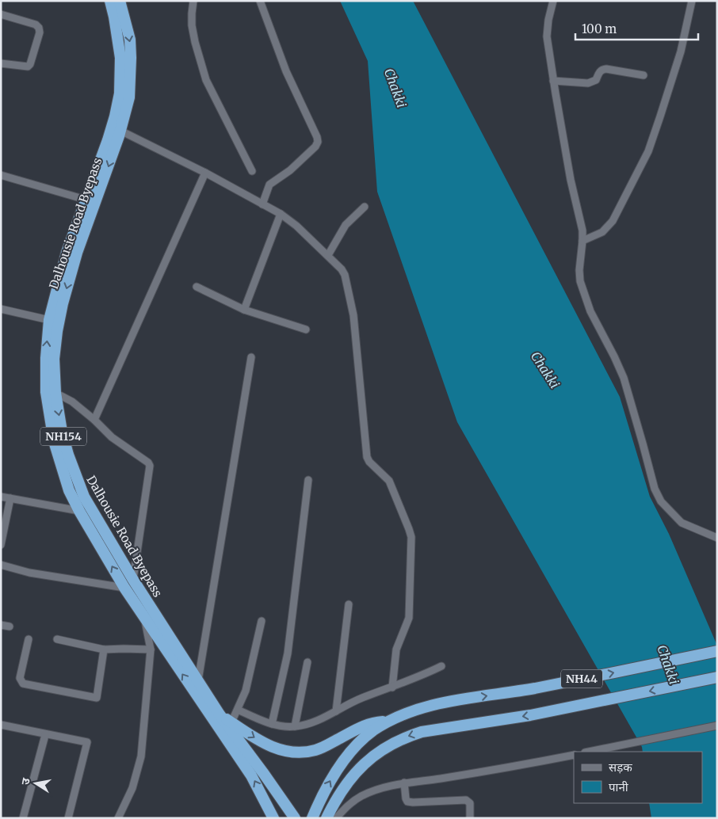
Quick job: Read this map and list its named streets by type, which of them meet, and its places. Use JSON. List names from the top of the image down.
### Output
{
  "streets": {
    "highway": ["Dalhousie Road Byepass", "NH154", "NH44"]
  },
  "water": ["Chakki"],
  "legend": ["सड़क", "पानी"],
  "scale_bar": "100 m",
  "north": "left"
}
